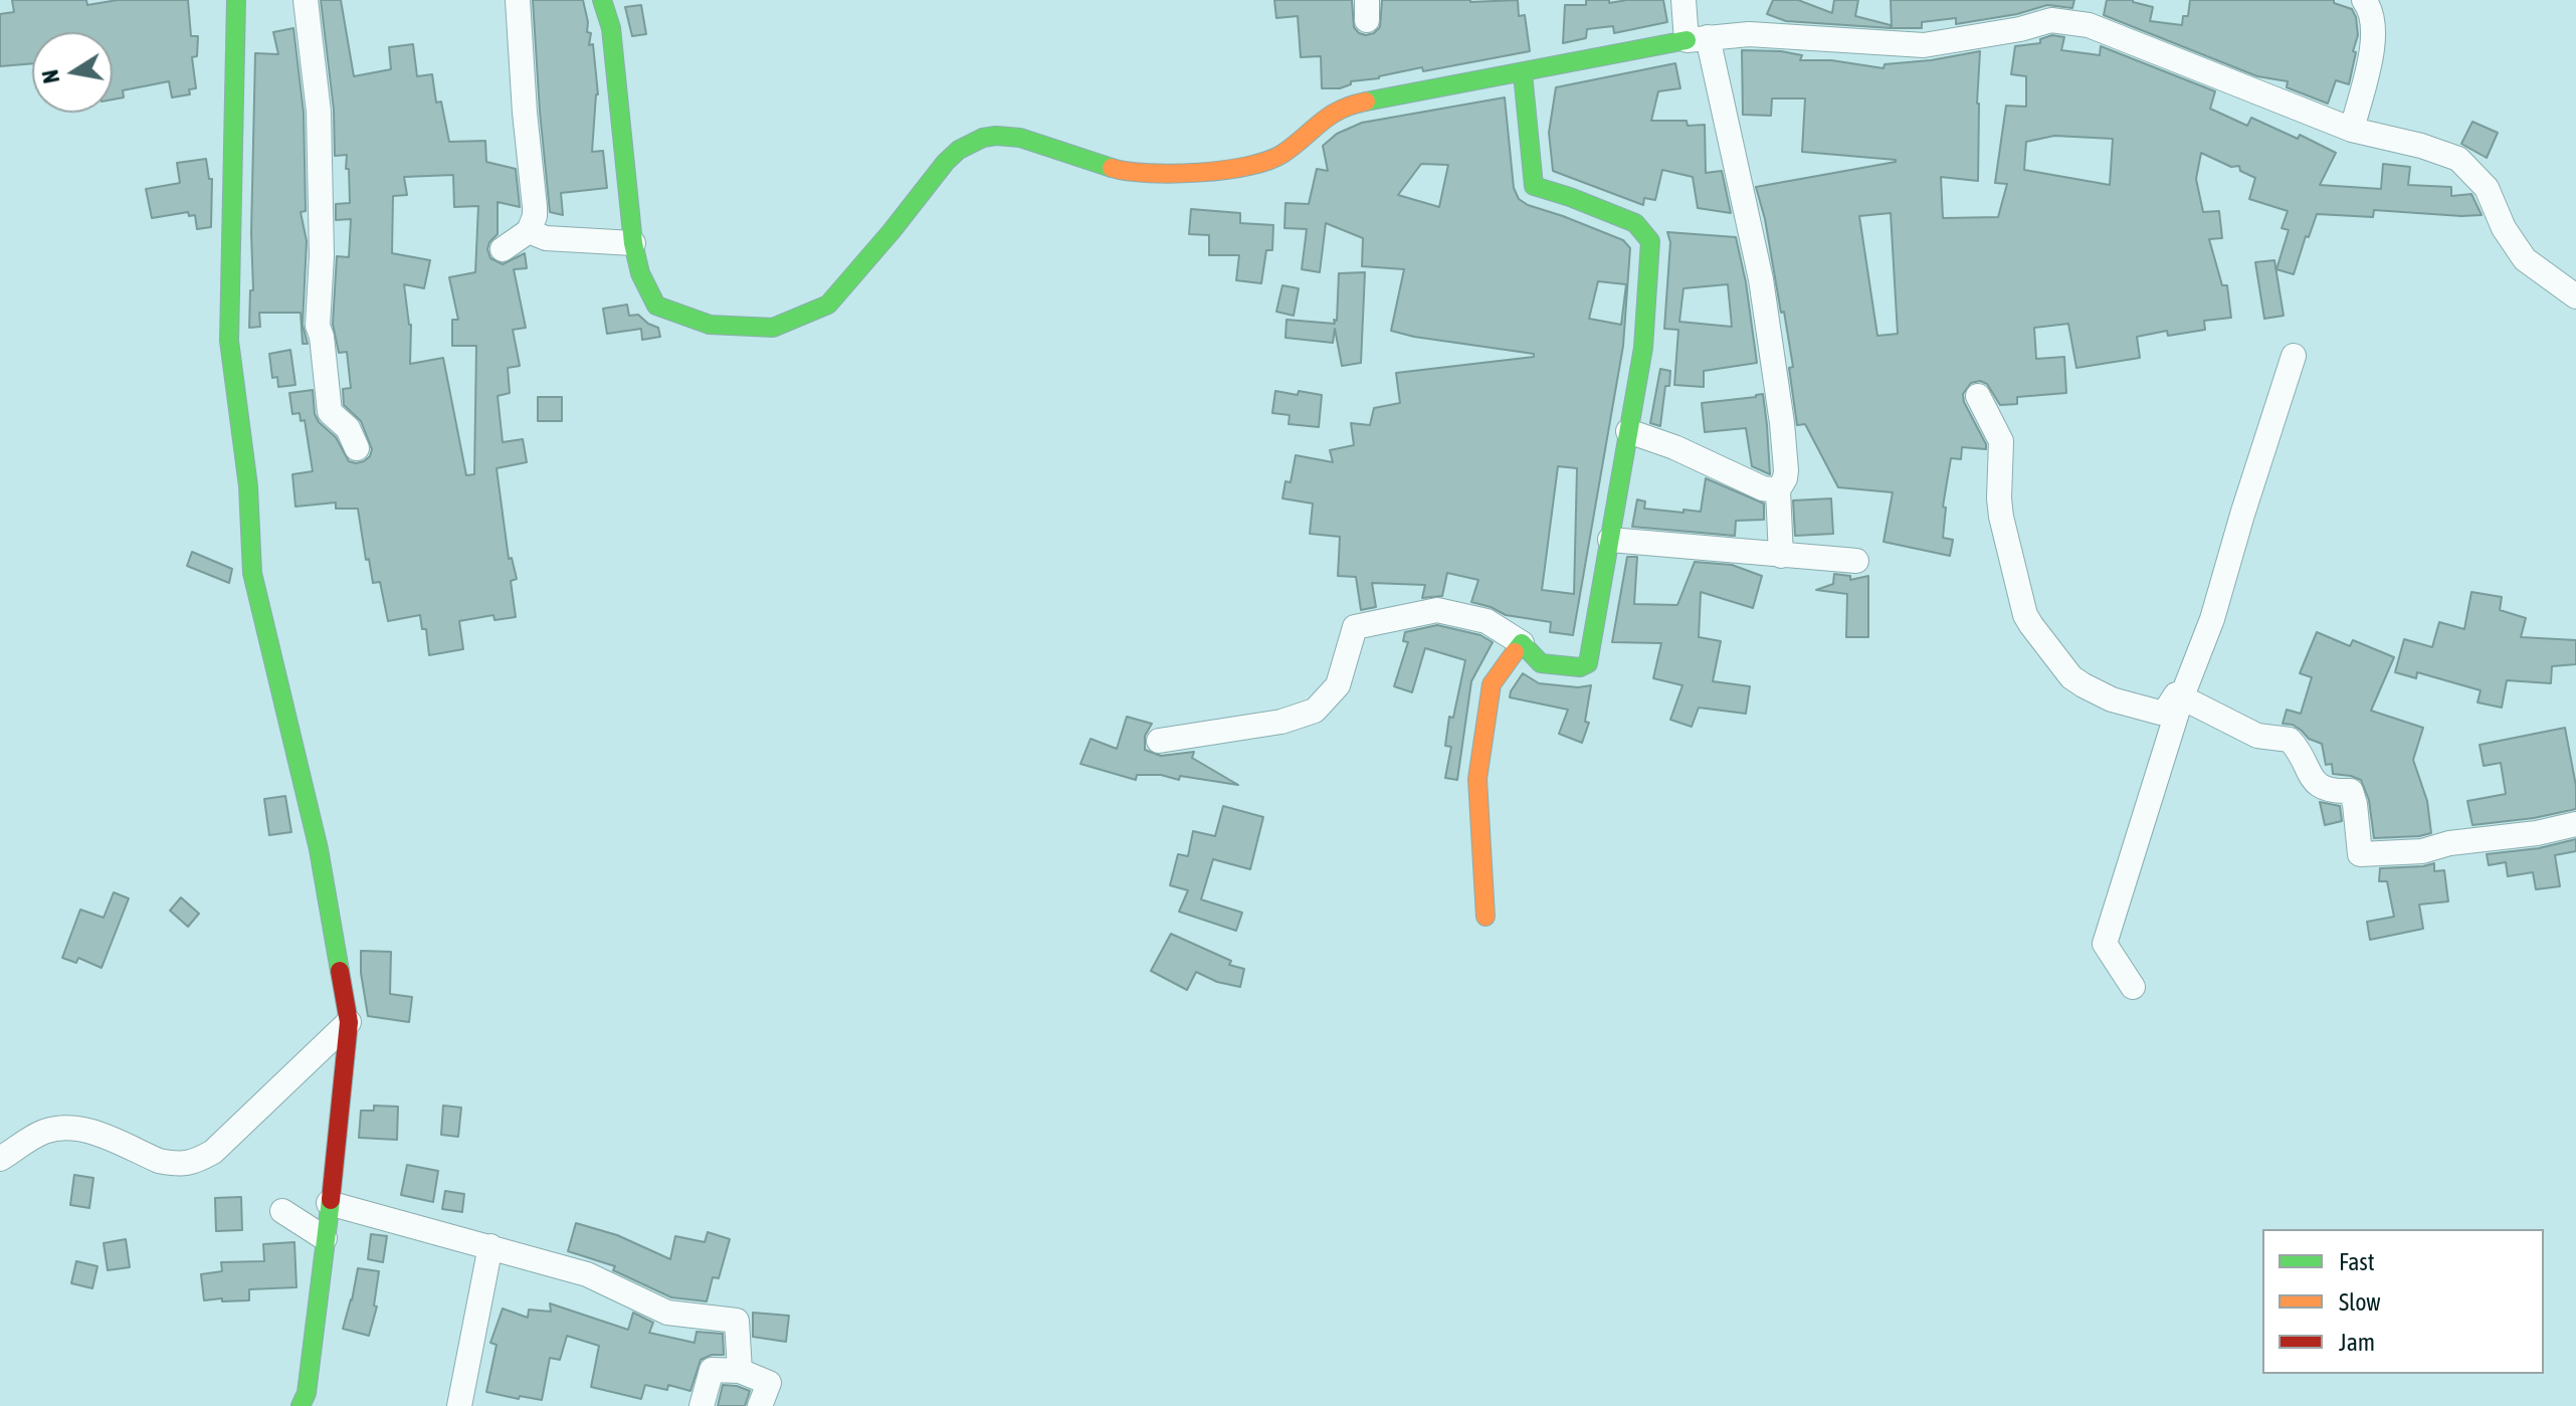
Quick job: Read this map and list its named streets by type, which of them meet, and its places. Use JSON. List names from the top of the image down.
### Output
{
  "legend": ["Fast", "Slow", "Jam"],
  "north": "left"
}
